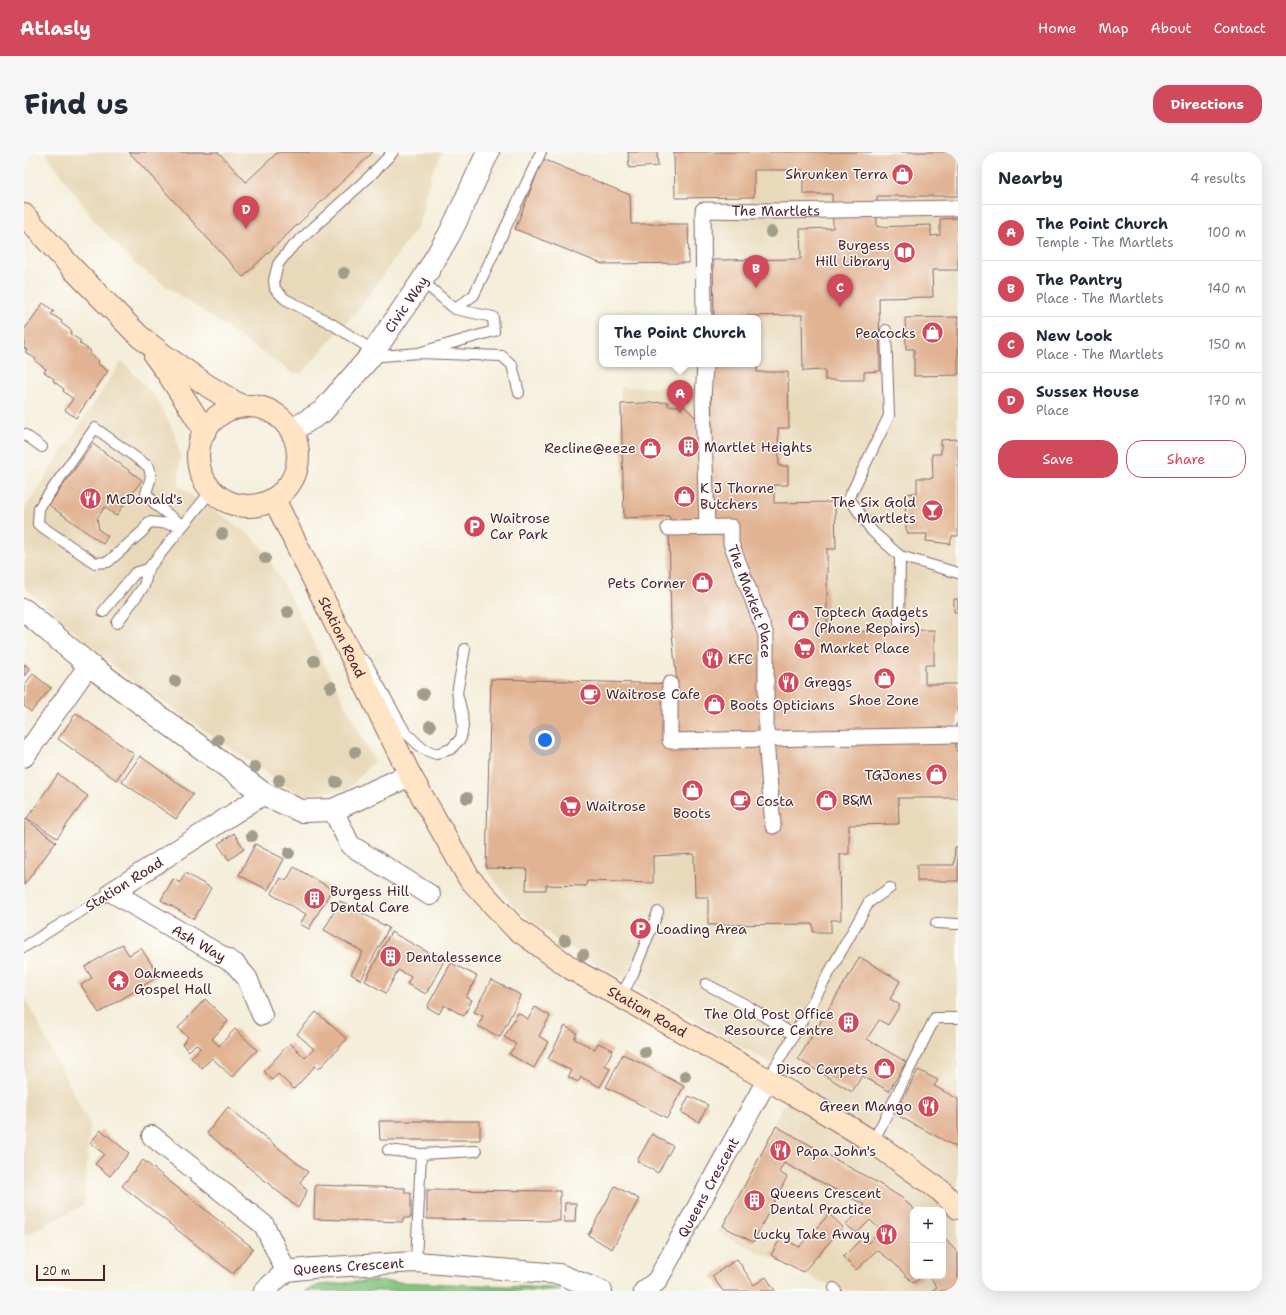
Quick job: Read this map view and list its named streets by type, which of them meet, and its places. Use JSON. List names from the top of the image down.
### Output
{
  "streets": {
    "main road": ["Station Road"],
    "street": [
      "The Martlets",
      "Civic Way",
      "The Market Place",
      "Ash Way",
      "Queens Crescent"
    ]
  },
  "crossings": [
    ["Civic Way", "Station Road"],
    ["Station Road", "Ash Way"],
    ["Station Road", "Queens Crescent"]
  ],
  "places": {
    "shop": [
      "Shrunken Terra",
      "Peacocks",
      "Recline@eeze",
      "K J Thorne Butchers",
      "Pets Corner",
      "Toptech Gadgets (Phone Repairs)",
      "Shoe Zone",
      "Boots Opticians",
      "TGJones",
      "Boots",
      "B&M",
      "Disco Carpets"
    ],
    "library": ["Burgess Hill Library"],
    "building": [
      "Martlet Heights",
      "Burgess Hill Dental Care",
      "Dentalessence",
      "The Old Post Office Resource Centre",
      "Queens Crescent Dental Practice"
    ],
    "restaurant": [
      "McDonald's",
      "KFC",
      "Greggs",
      "Green Mango",
      "Papa John's",
      "Lucky Take Away"
    ],
    "bar": ["The Six Gold Martlets"],
    "parking": ["Waitrose Car Park", "Loading Area"],
    "supermarket": ["Market Place", "Waitrose"],
    "cafe": ["Waitrose Cafe", "Costa"],
    "temple": ["Oakmeeds Gospel Hall"]
  },
  "scale_bar": "20 m",
  "page": {
    "header": "Atlasly",
    "nav": [
      "Home",
      "Map",
      "About",
      "Contact"
    ],
    "title": "Find us",
    "buttons": [
      "Directions",
      ["Save", "Share"]
    ],
    "heading": ["Nearby", "4 results"],
    "pins": [
      "D",
      "B",
      "C",
      "A"
    ],
    "list": [
      {
        "mark": "A",
        "name": "The Point Church",
        "note": "Temple · The Martlets",
        "value": "100 m"
      },
      {
        "mark": "B",
        "name": "The Pantry",
        "note": "Place · The Martlets",
        "value": "140 m"
      },
      {
        "mark": "C",
        "name": "New Look",
        "note": "Place · The Martlets",
        "value": "150 m"
      },
      {
        "mark": "D",
        "name": "Sussex House",
        "note": "Place",
        "value": "170 m"
      }
    ],
    "popup": ["The Point Church", "Temple"],
    "map_buttons": ["+", "−"],
    "scale": "20 m"
  }
}
